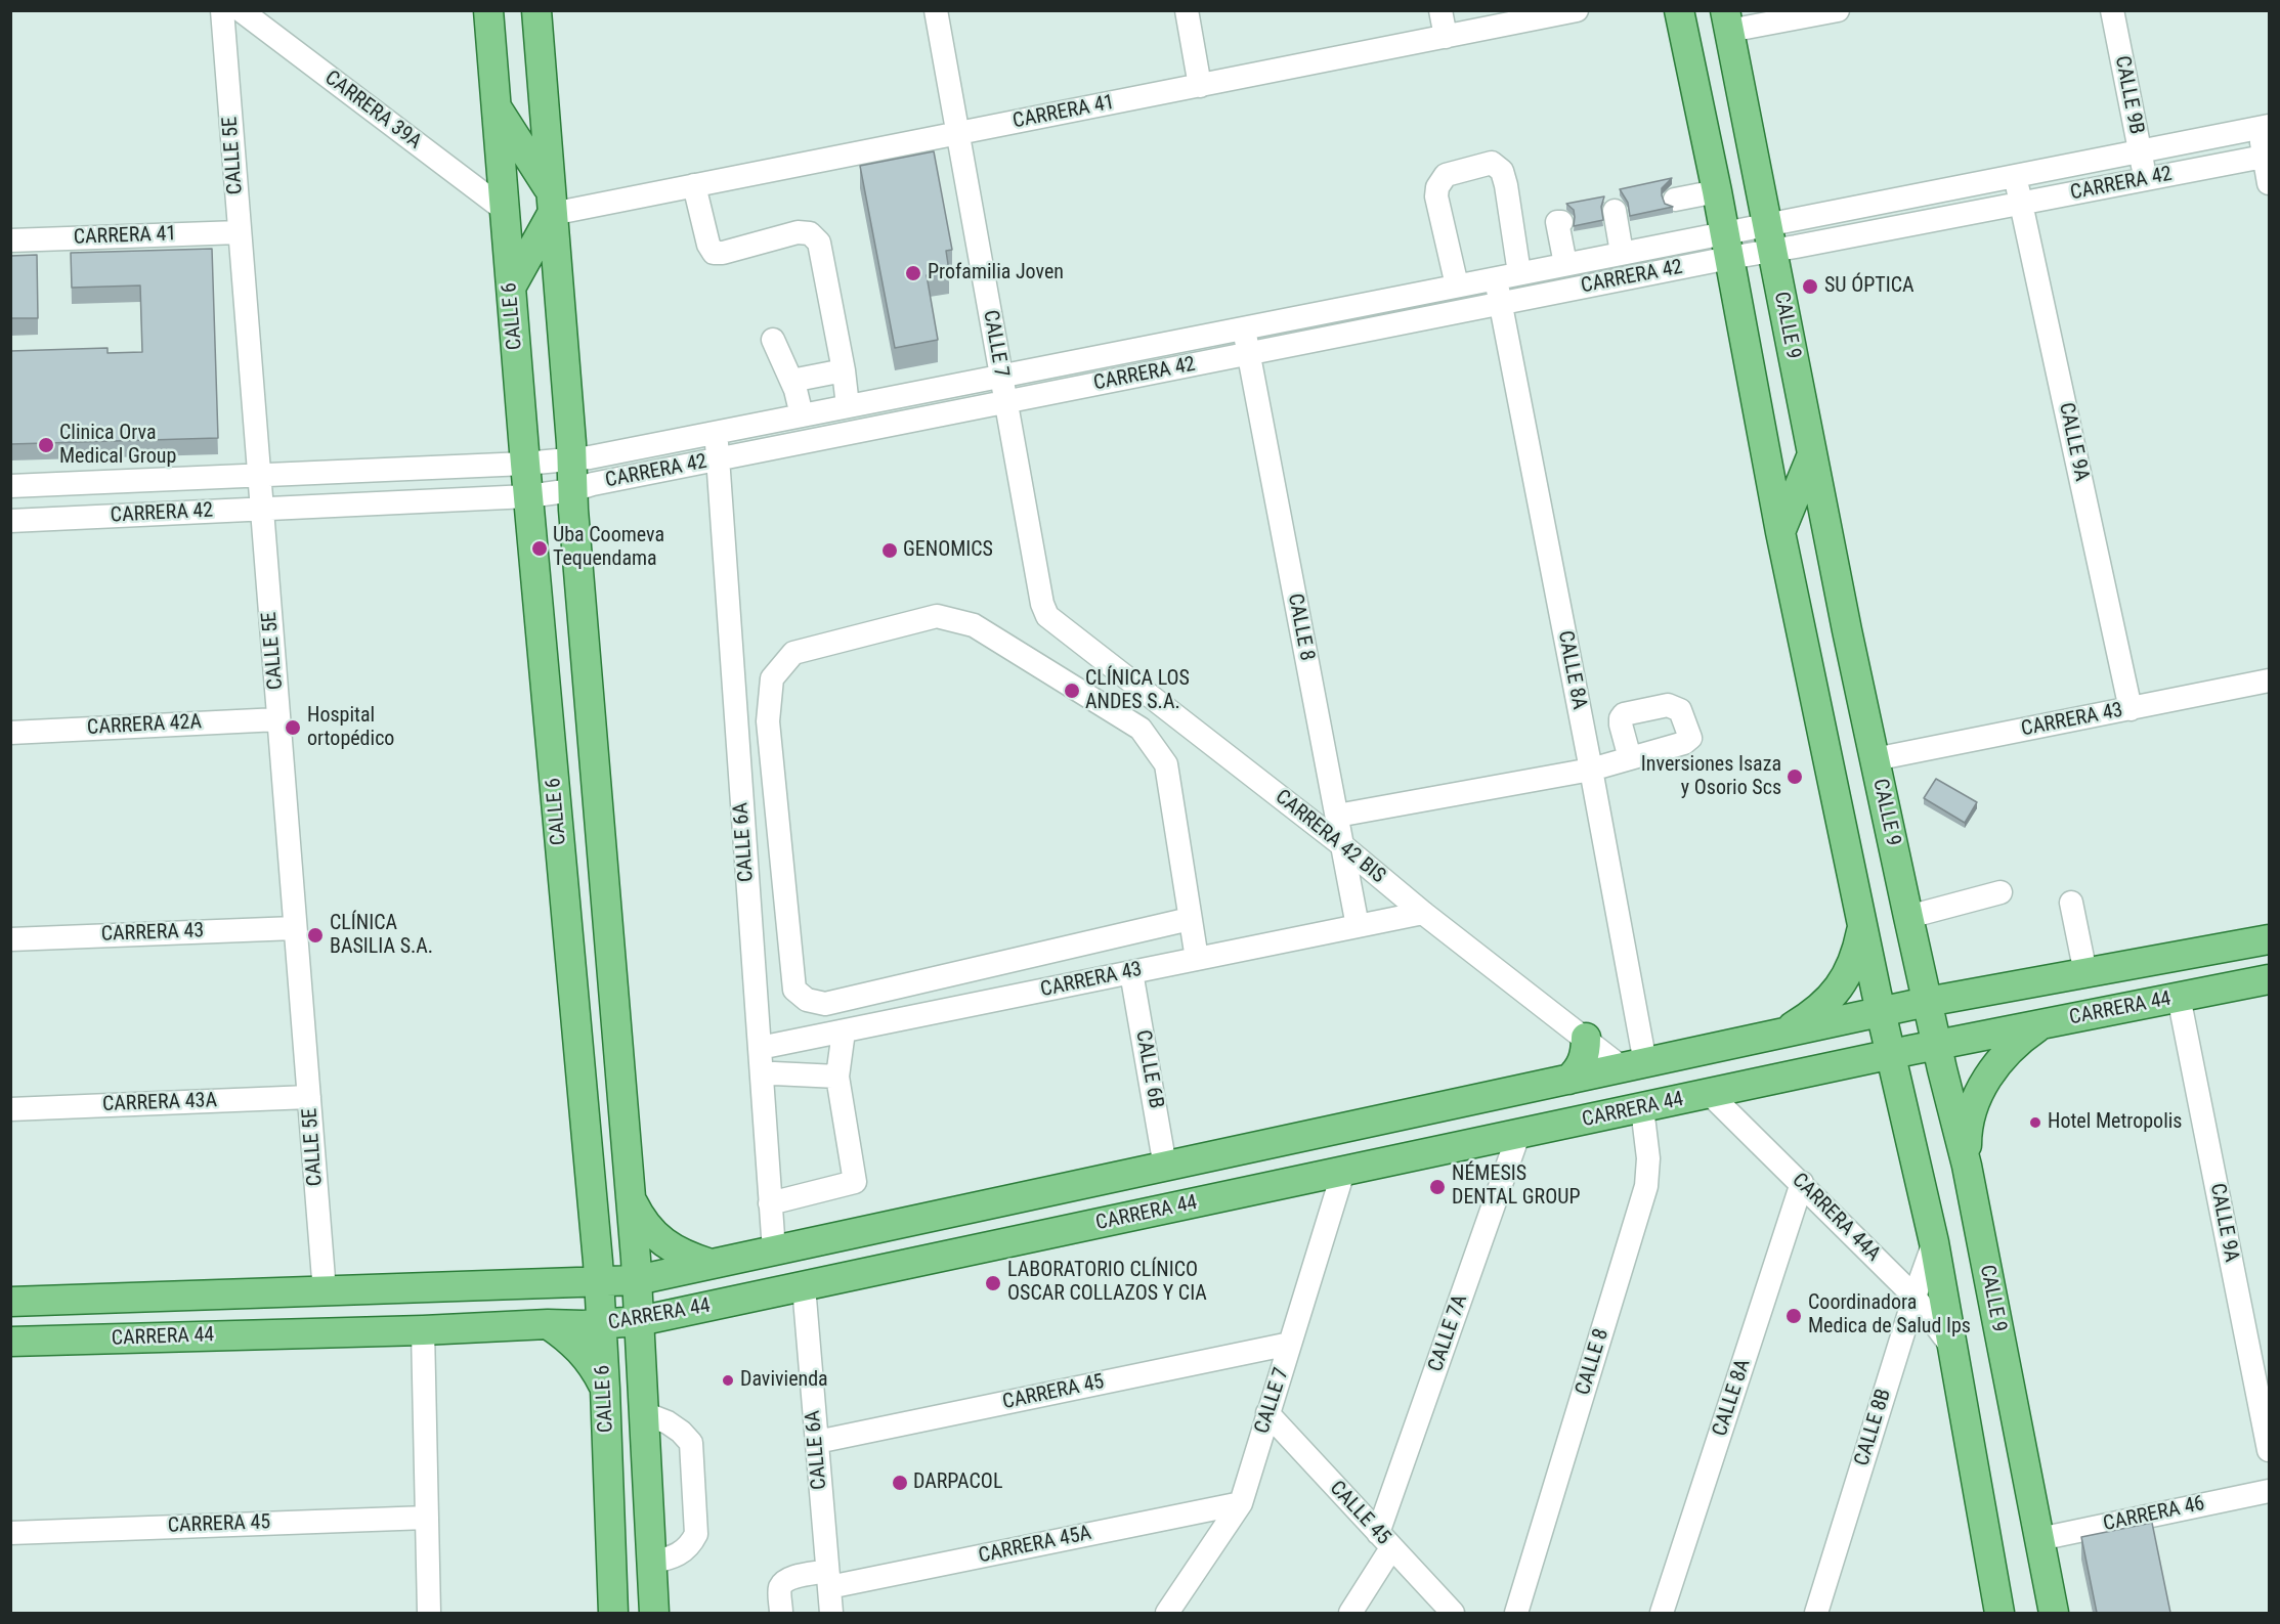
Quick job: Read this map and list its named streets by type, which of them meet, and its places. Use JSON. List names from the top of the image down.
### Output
{
  "streets": {
    "main road": ["CALLE 6", "CALLE 9", "CARRERA 44"],
    "street": [
      "CALLE 9B",
      "CARRERA 39A",
      "CARRERA 41",
      "CALLE 5E",
      "CARRERA 42",
      "CALLE 7",
      "CALLE 9A",
      "CALLE 8",
      "CALLE 8A",
      "CARRERA 43",
      "CARRERA 42A",
      "CARRERA 42 BIS",
      "CALLE 6A",
      "CALLE 6B",
      "CARRERA 43A",
      "CARRERA 44A",
      "CALLE 7A",
      "CARRERA 45",
      "CALLE 8B",
      "CALLE 45",
      "CARRERA 46",
      "CARRERA 45A"
    ]
  },
  "crossings": [
    ["CALLE 9B", "CARRERA 42"],
    ["CARRERA 39A", "CALLE 6"],
    ["CARRERA 41", "CALLE 5E"],
    ["CARRERA 41", "CALLE 6"],
    ["CARRERA 41", "CALLE 7"],
    ["CALLE 5E", "CARRERA 42"],
    ["CALLE 5E", "CARRERA 43"],
    ["CALLE 5E", "CARRERA 42A"],
    ["CALLE 5E", "CARRERA 44"],
    ["CALLE 5E", "CARRERA 43A"],
    ["CARRERA 42", "CALLE 6"],
    ["CARRERA 42", "CALLE 9"],
    ["CARRERA 42", "CALLE 7"],
    ["CARRERA 42", "CALLE 9A"],
    ["CARRERA 42", "CALLE 8"],
    ["CARRERA 42", "CALLE 8A"],
    ["CARRERA 42", "CALLE 6A"],
    ["CALLE 6", "CARRERA 44"],
    ["CALLE 9", "CARRERA 43"],
    ["CALLE 9", "CARRERA 44"],
    ["CALLE 9", "CARRERA 46"],
    ["CALLE 7", "CARRERA 42 BIS"],
    ["CALLE 7", "CARRERA 44"],
    ["CALLE 7", "CARRERA 45"],
    ["CALLE 7", "CALLE 45"],
    ["CALLE 7", "CARRERA 45A"],
    ["CALLE 9A", "CARRERA 43"],
    ["CALLE 9A", "CARRERA 44"],
    ["CALLE 8", "CARRERA 43"],
    ["CALLE 8", "CARRERA 42 BIS"],
    ["CALLE 8", "CARRERA 44"],
    ["CALLE 8A", "CARRERA 42 BIS"],
    ["CALLE 8A", "CARRERA 44"],
    ["CALLE 8A", "CARRERA 44A"],
    ["CARRERA 43", "CARRERA 42 BIS"],
    ["CARRERA 43", "CALLE 6A"],
    ["CARRERA 43", "CALLE 6B"],
    ["CARRERA 42 BIS", "CARRERA 44"],
    ["CALLE 6A", "CARRERA 44"],
    ["CALLE 6A", "CARRERA 45"],
    ["CALLE 6A", "CARRERA 45A"],
    ["CARRERA 44", "CALLE 6B"],
    ["CARRERA 44", "CARRERA 44A"],
    ["CARRERA 44", "CALLE 7A"],
    ["CARRERA 44A", "CALLE 8B"],
    ["CALLE 7A", "CALLE 45"]
  ],
  "places": [
    "Profamilia Joven",
    "SU ÓPTICA",
    "Clinica Orva Medical Group",
    "Uba Coomeva Tequendama",
    "GENOMICS",
    "CLÍNICA LOS ANDES S.A.",
    "Hospital ortopédico",
    "Inversiones Isaza y Osorio Scs",
    "CLÍNICA BASILIA S.A.",
    "Hotel Metropolis",
    "NÉMESIS DENTAL GROUP",
    "LABORATORIO CLÍNICO OSCAR COLLAZOS Y CIA",
    "Coordinadora Medica de Salud Ips",
    "Davivienda",
    "DARPACOL"
  ]
}
